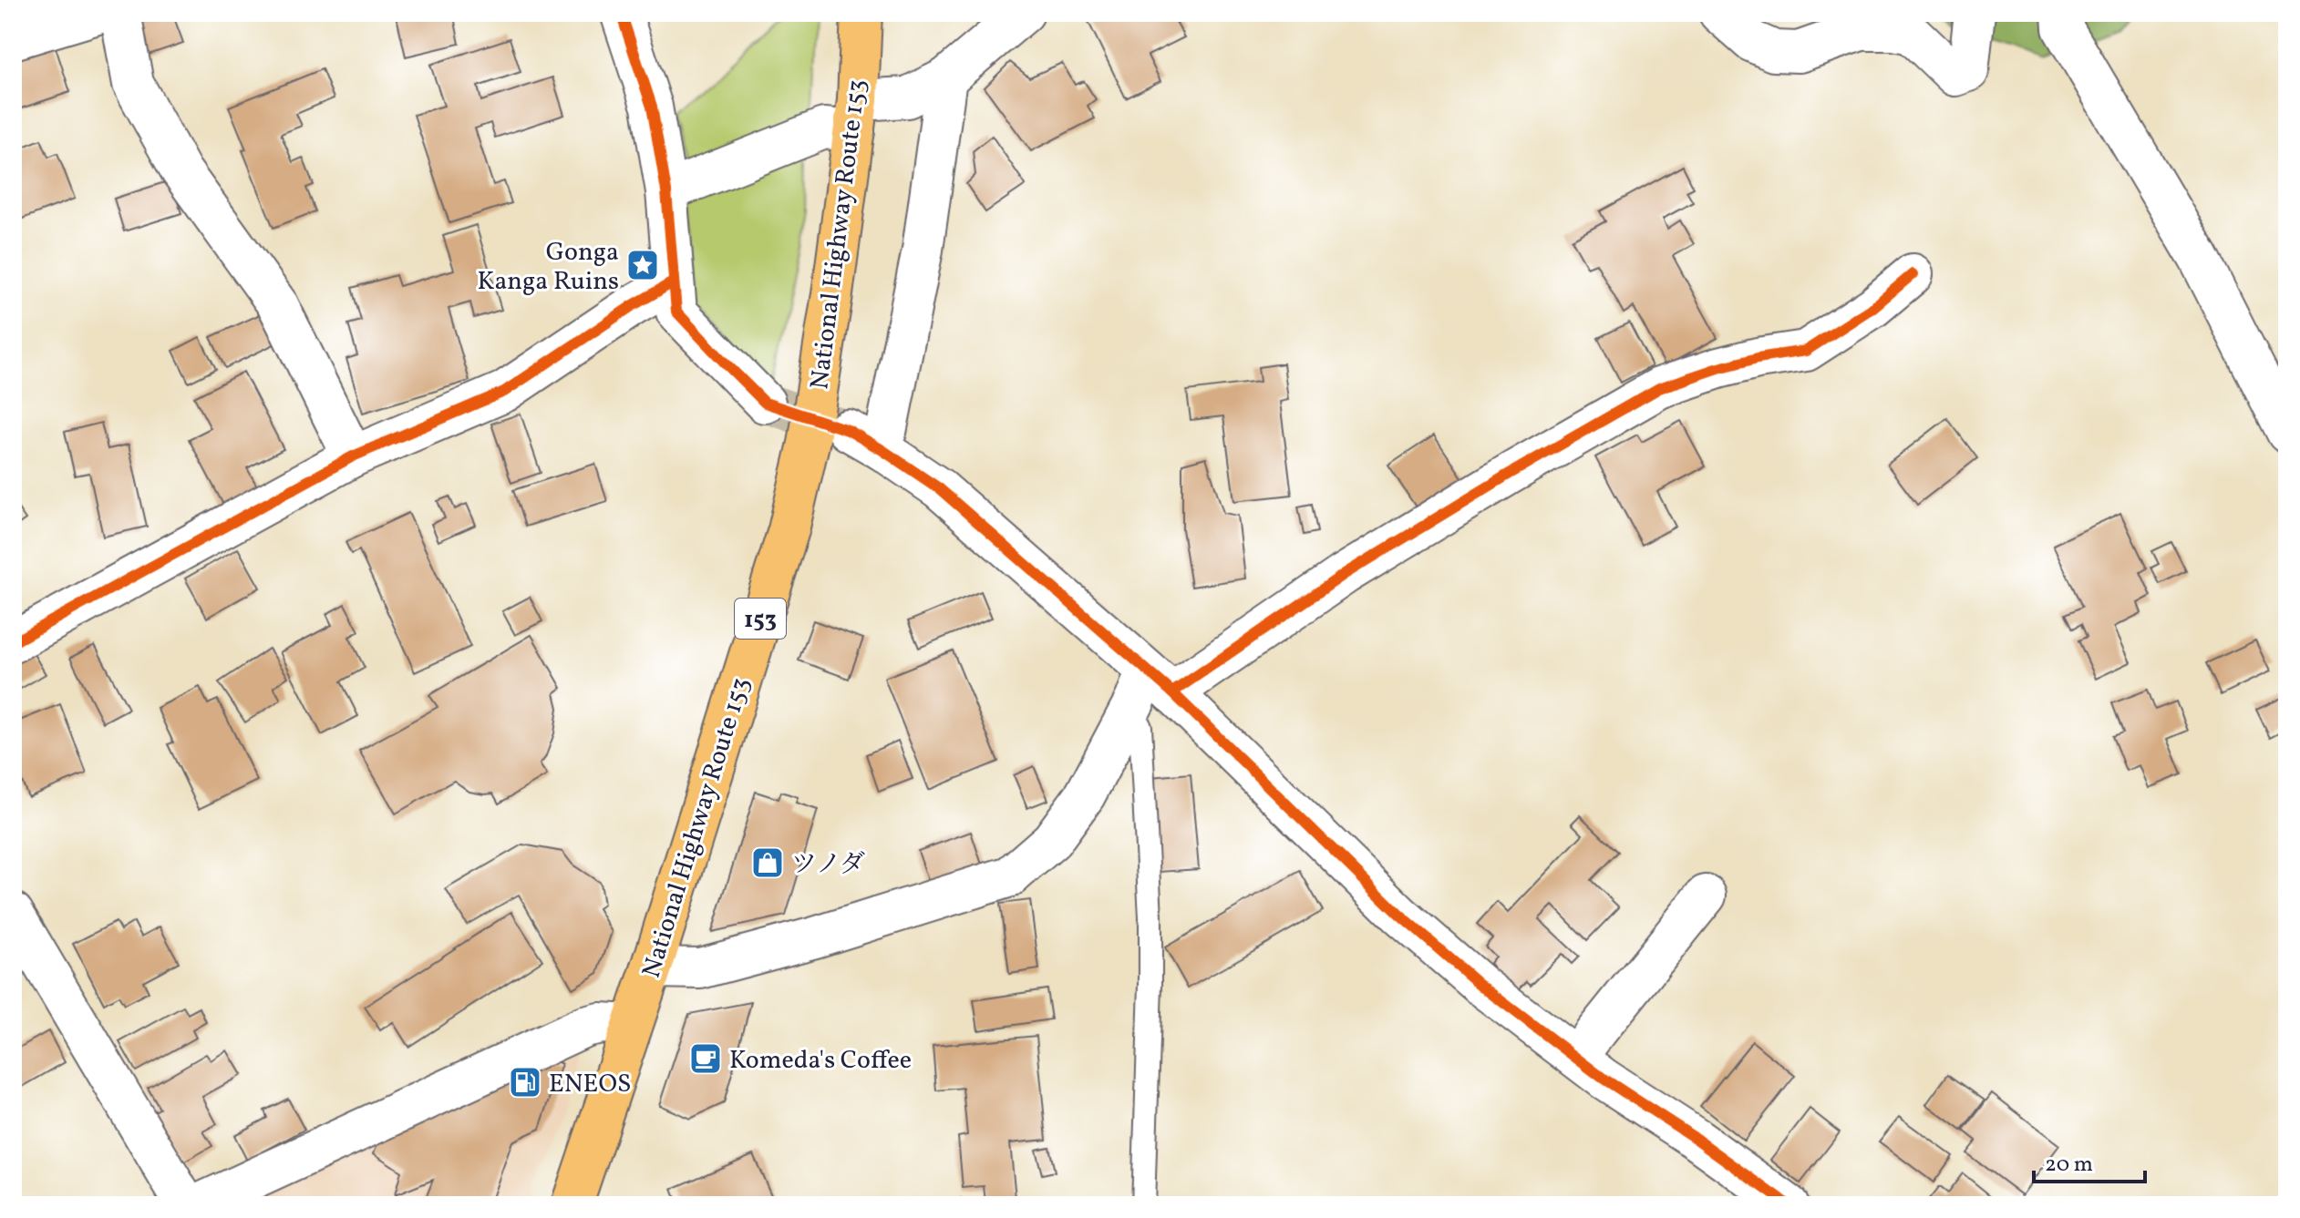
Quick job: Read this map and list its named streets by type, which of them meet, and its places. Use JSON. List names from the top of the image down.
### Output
{
  "streets": {
    "highway": ["National Highway Route 153", "153"]
  },
  "places": {
    "place": ["Gonga Kanga Ruins"],
    "shop": ["ツノダ"],
    "cafe": ["Komeda's Coffee"],
    "fuel station": ["ENEOS"]
  },
  "scale_bar": "20 m"
}
